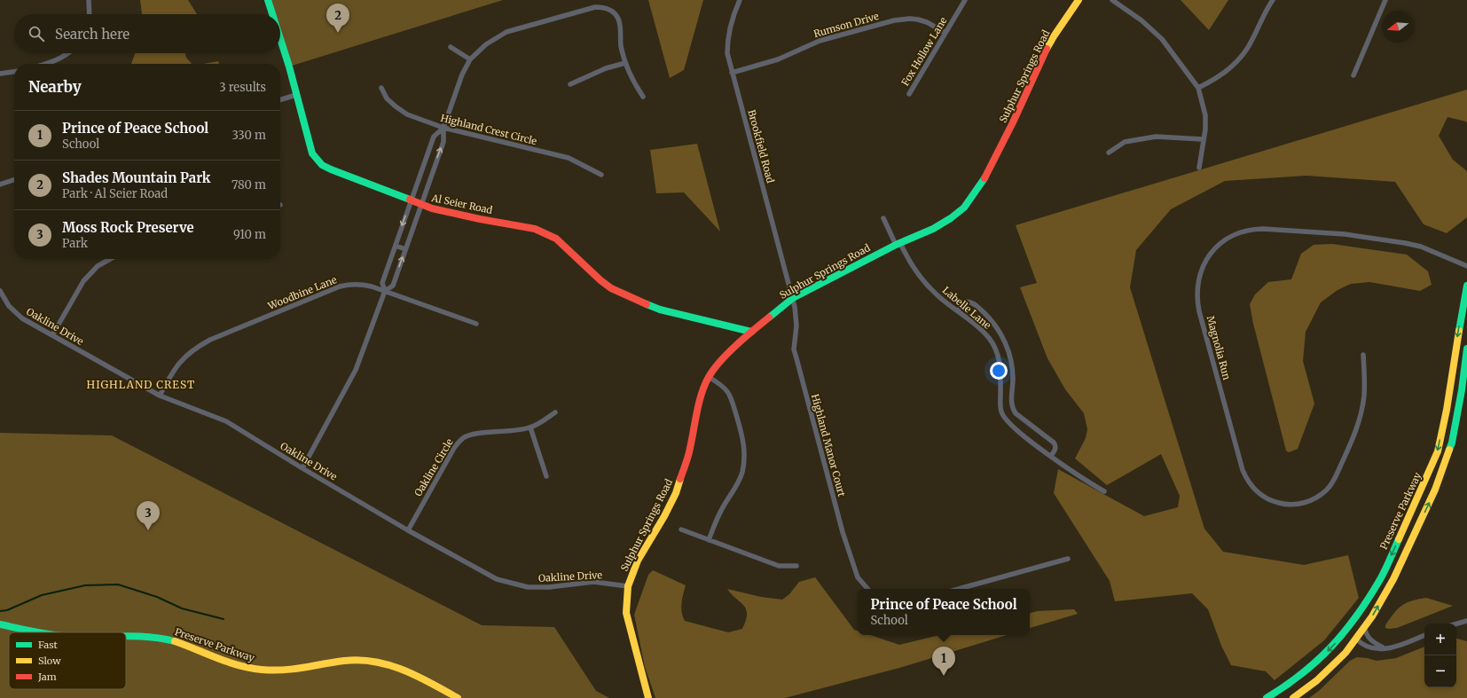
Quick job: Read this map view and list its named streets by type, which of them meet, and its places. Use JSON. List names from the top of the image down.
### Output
{
  "streets": {
    "street": [
      "Rumson Drive",
      "Fox Hollow Lane",
      "Sulphur Springs Road",
      "Highland Crest Circle",
      "Brookfield Road",
      "Al Seier Road",
      "Woodbine Lane",
      "Labelle Lane",
      "Oakline Drive",
      "Magnolia Run",
      "Highland Manor Court",
      "Oakline Circle",
      "Preserve Parkway"
    ]
  },
  "crossings": [
    ["Rumson Drive", "Fox Hollow Lane"],
    ["Rumson Drive", "Brookfield Road"],
    ["Sulphur Springs Road", "Brookfield Road"],
    ["Sulphur Springs Road", "Al Seier Road"],
    ["Sulphur Springs Road", "Labelle Lane"],
    ["Sulphur Springs Road", "Oakline Drive"],
    ["Sulphur Springs Road", "Highland Manor Court"],
    ["Brookfield Road", "Highland Manor Court"],
    ["Woodbine Lane", "Oakline Drive"],
    ["Oakline Drive", "Oakline Circle"]
  ],
  "districts": ["HIGHLAND CREST"],
  "legend": ["Fast", "Slow", "Jam"],
  "north": "left",
  "page": {
    "pins": ["2", "3", "1"],
    "search": "Search here",
    "heading": ["Nearby", "3 results"],
    "list": [
      {
        "mark": "1",
        "name": "Prince of Peace School",
        "note": "School",
        "value": "330 m"
      },
      {
        "mark": "2",
        "name": "Shades Mountain Park",
        "note": "Park · Al Seier Road",
        "value": "780 m"
      },
      {
        "mark": "3",
        "name": "Moss Rock Preserve",
        "note": "Park",
        "value": "910 m"
      }
    ],
    "popup": ["Prince of Peace School", "School"],
    "map_buttons": ["+", "−"]
  }
}
